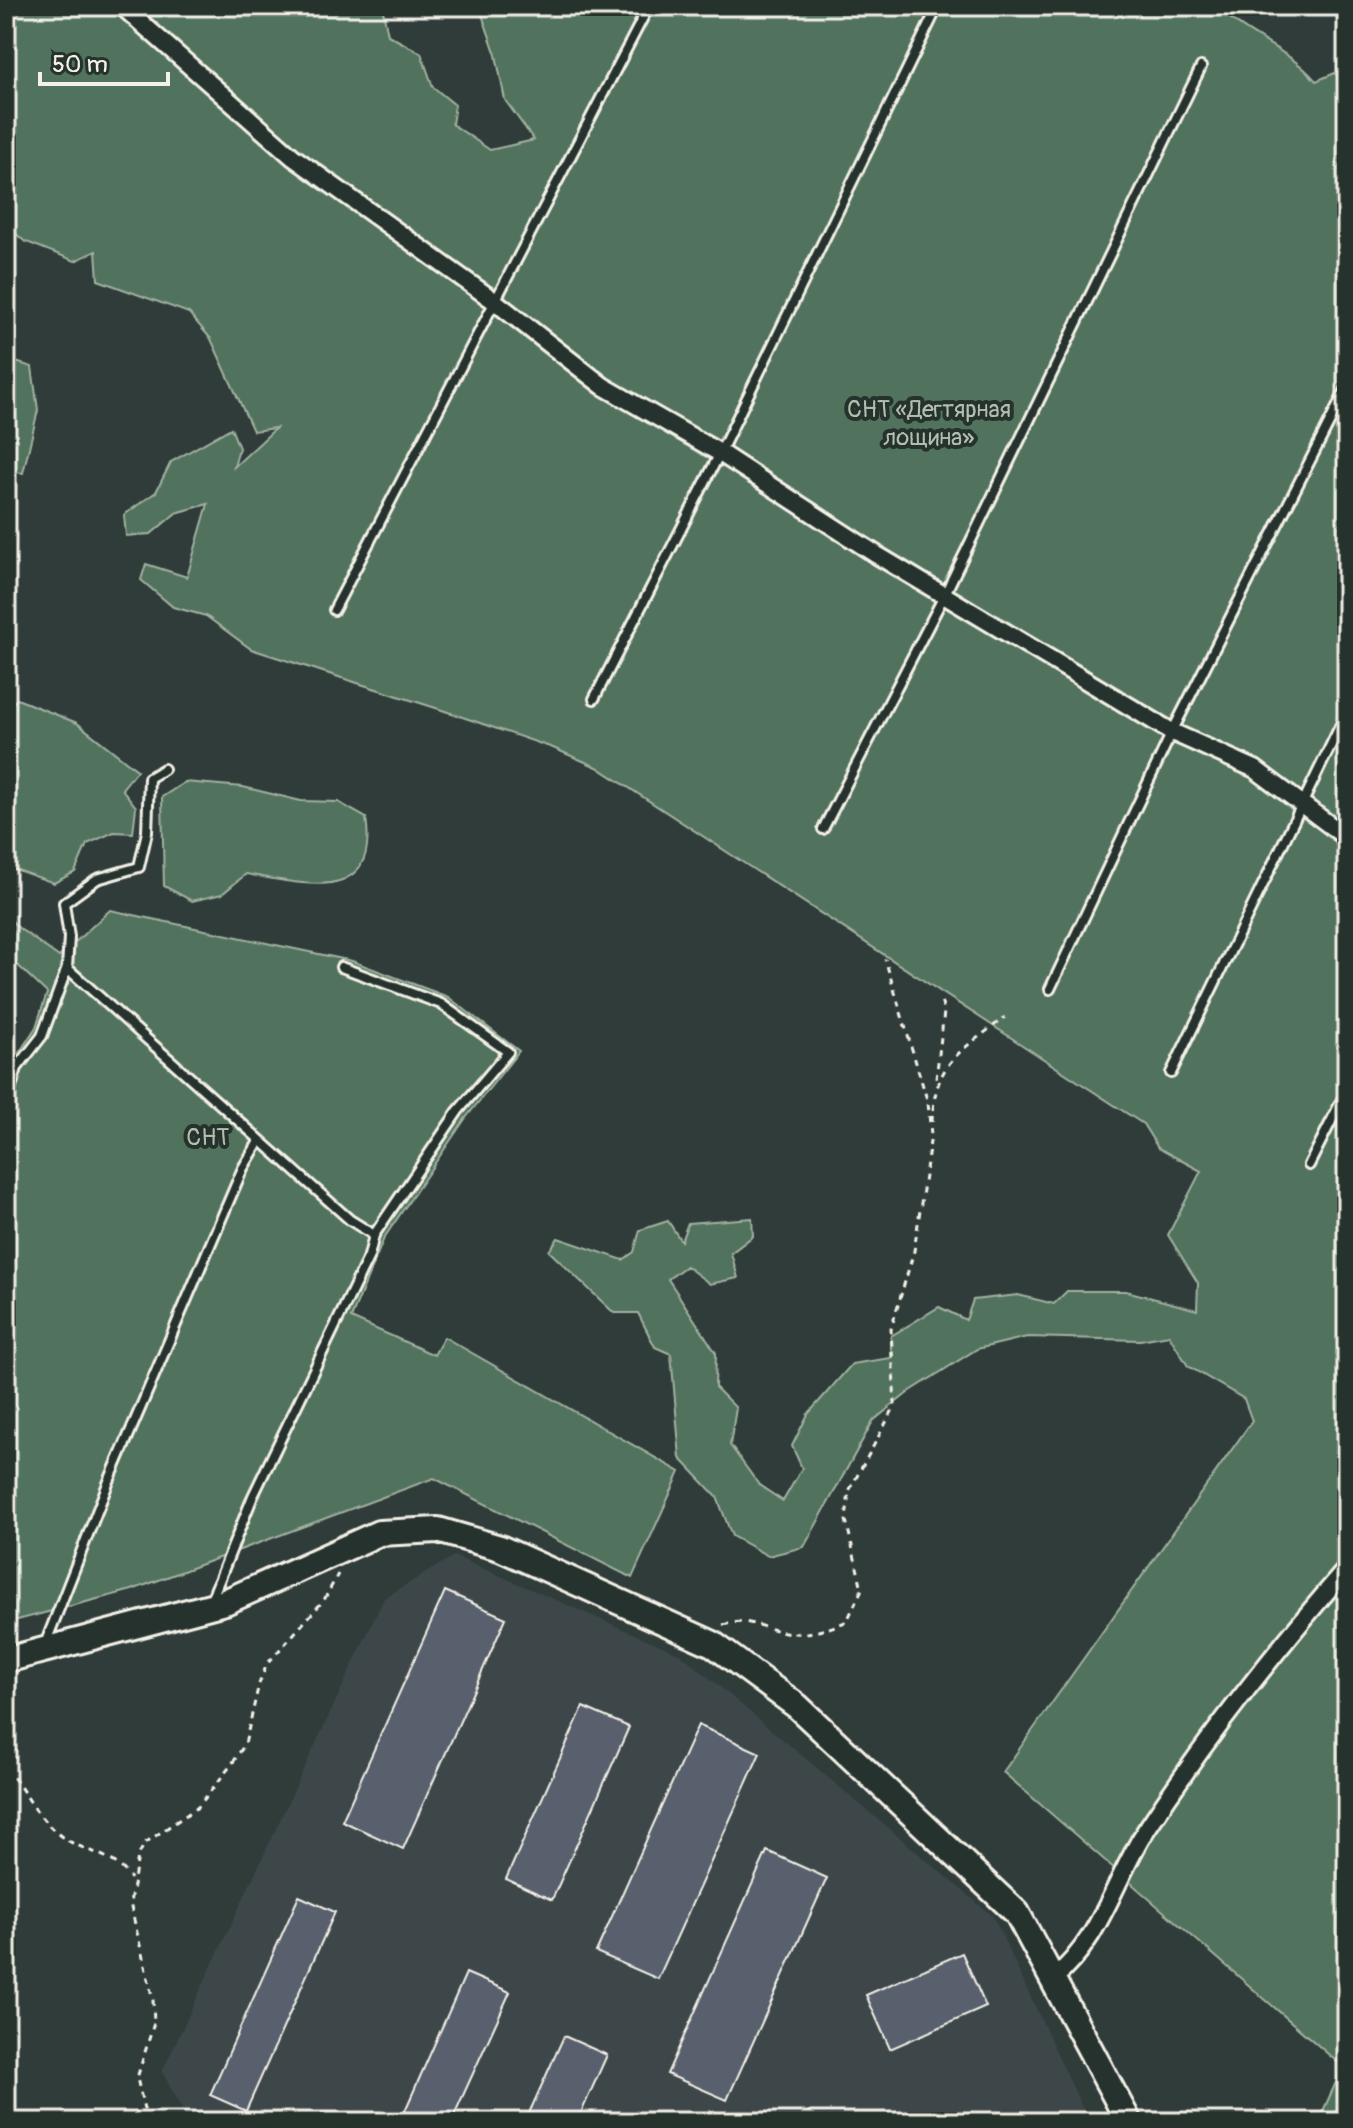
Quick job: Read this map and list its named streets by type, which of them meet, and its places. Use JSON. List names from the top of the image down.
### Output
{
  "parks": ["СНТ «Дегтярная лощина»", "СНТ"],
  "scale_bar": "50 m"
}
